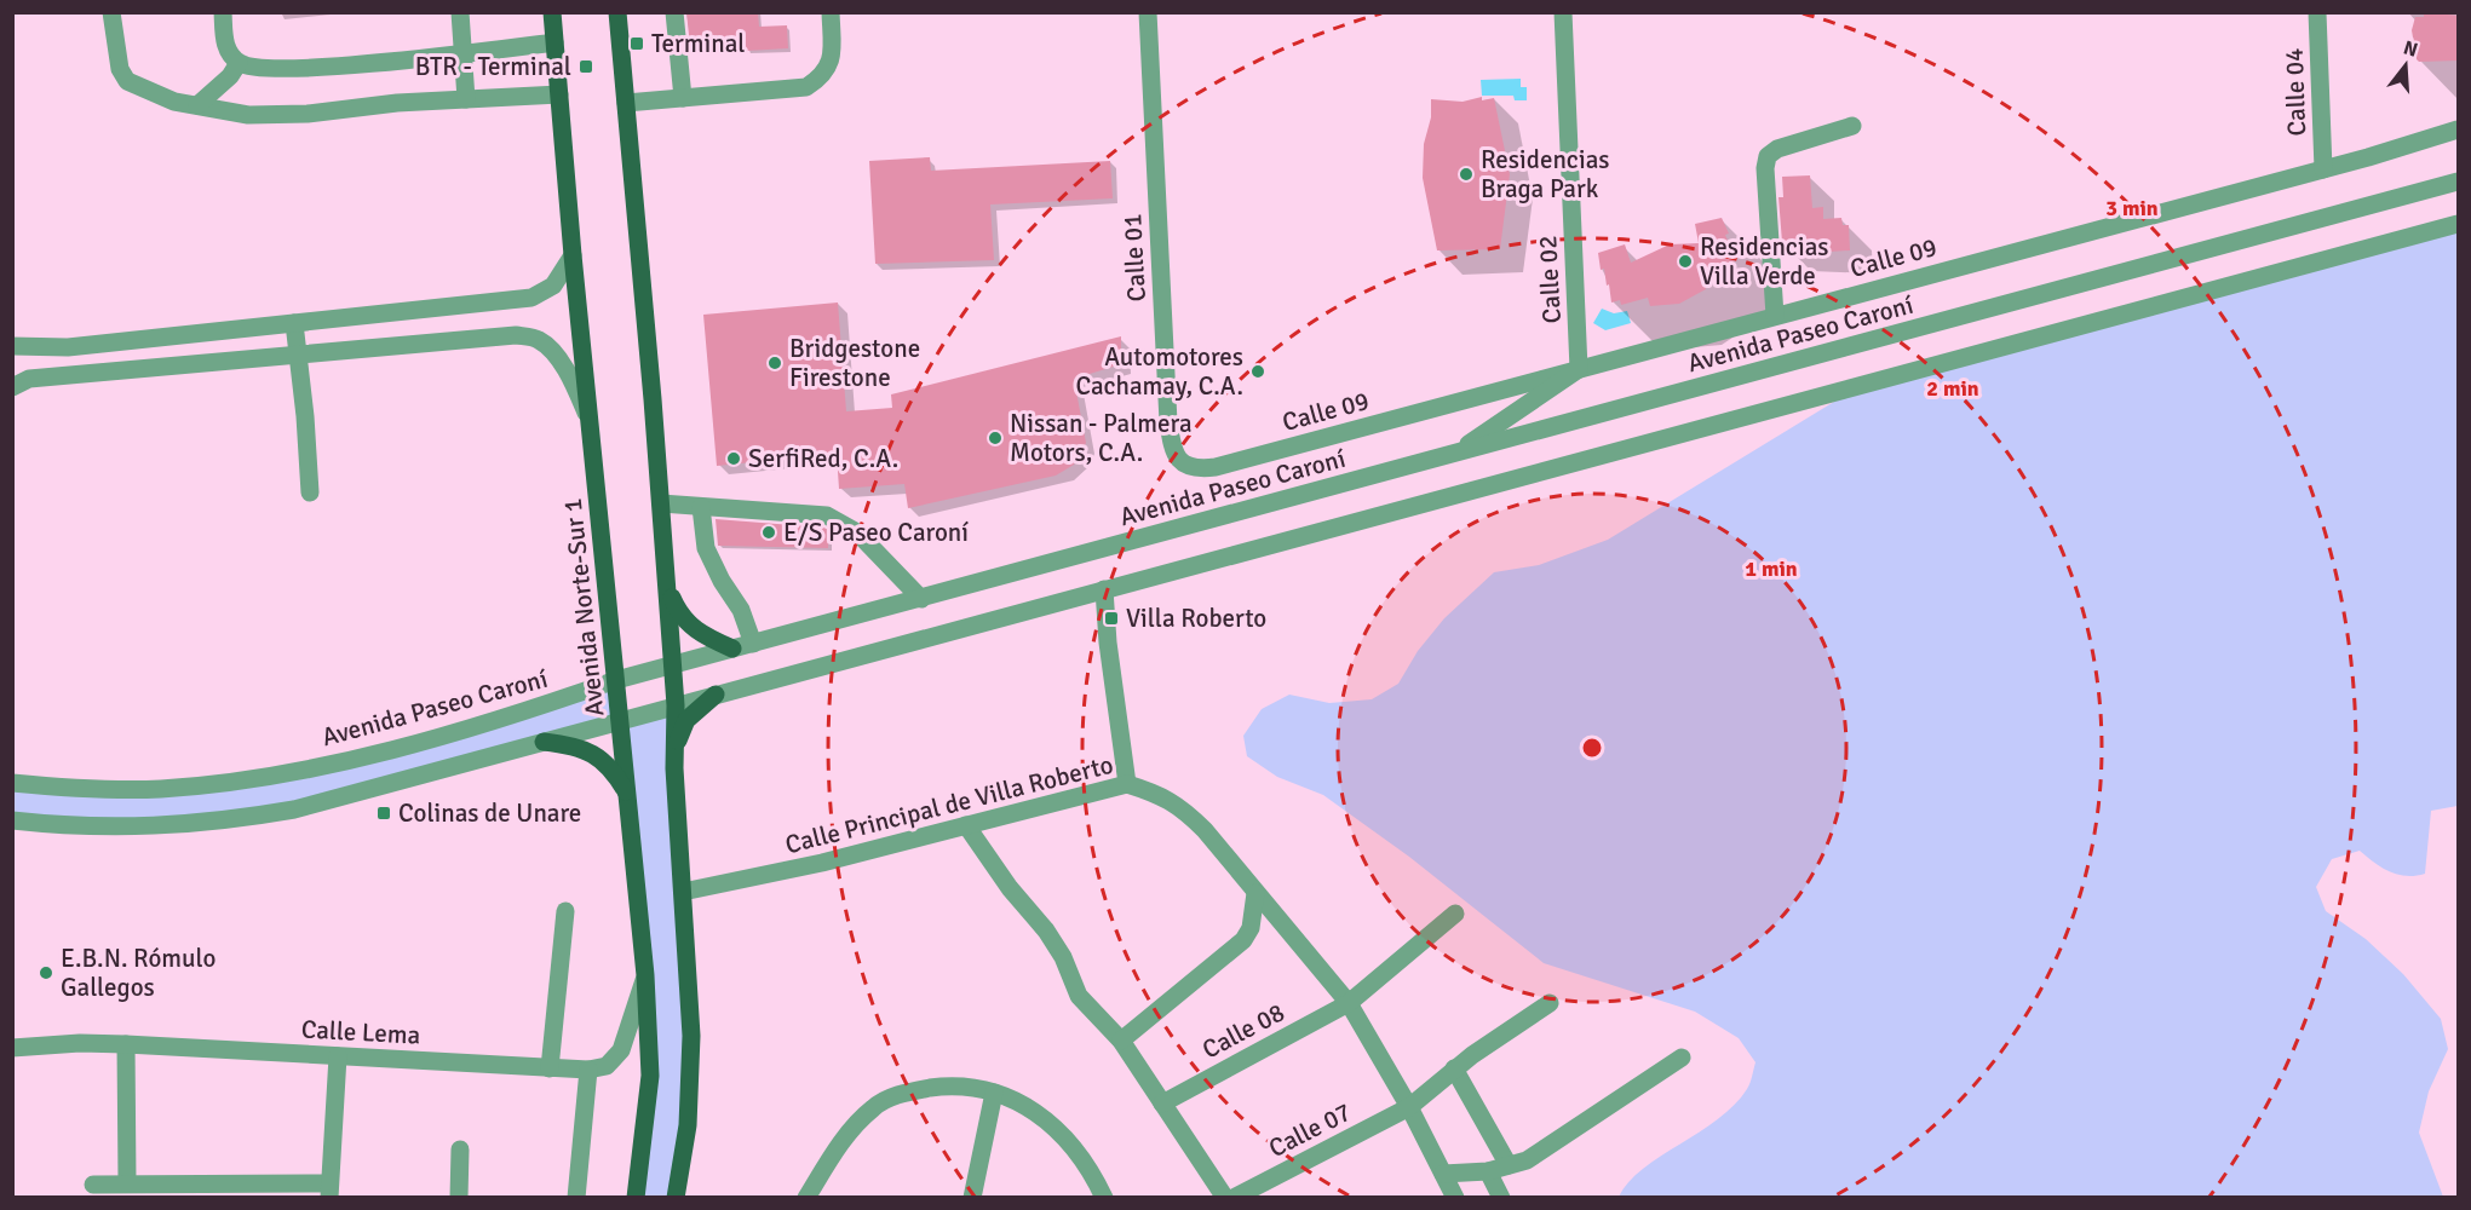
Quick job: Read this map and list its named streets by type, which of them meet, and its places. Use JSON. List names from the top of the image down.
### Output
{
  "streets": {
    "main road": ["Avenida Norte-Sur 1"],
    "street": [
      "Calle 04",
      "Calle 01",
      "Calle 09",
      "Calle 02",
      "Avenida Paseo Caroní",
      "Calle Principal de Villa Roberto",
      "Calle 08",
      "Calle Lema",
      "Calle 07"
    ]
  },
  "crossings": [
    ["Calle 04", "Calle 09"],
    ["Calle 01", "Calle 09"],
    ["Calle 09", "Calle 02"],
    ["Avenida Paseo Caroní", "Avenida Norte-Sur 1"],
    ["Calle Principal de Villa Roberto", "Calle 08"],
    ["Calle Principal de Villa Roberto", "Calle 07"]
  ],
  "places": {
    "transit": [
      "Terminal",
      "BTR - Terminal",
      "Villa Roberto",
      "Colinas de Unare"
    ],
    "other": [
      "Residencias Braga Park",
      "Residencias Villa Verde",
      "Bridgestone Firestone",
      "Automotores Cachamay, C.A.",
      "Nissan - Palmera Motors, C.A.",
      "SerfiRed, C.A.",
      "E/S Paseo Caroní",
      "E.B.N. Rómulo Gallegos"
    ]
  },
  "north": "top",
  "rings": ["3 min", "2 min", "1 min"]
}
